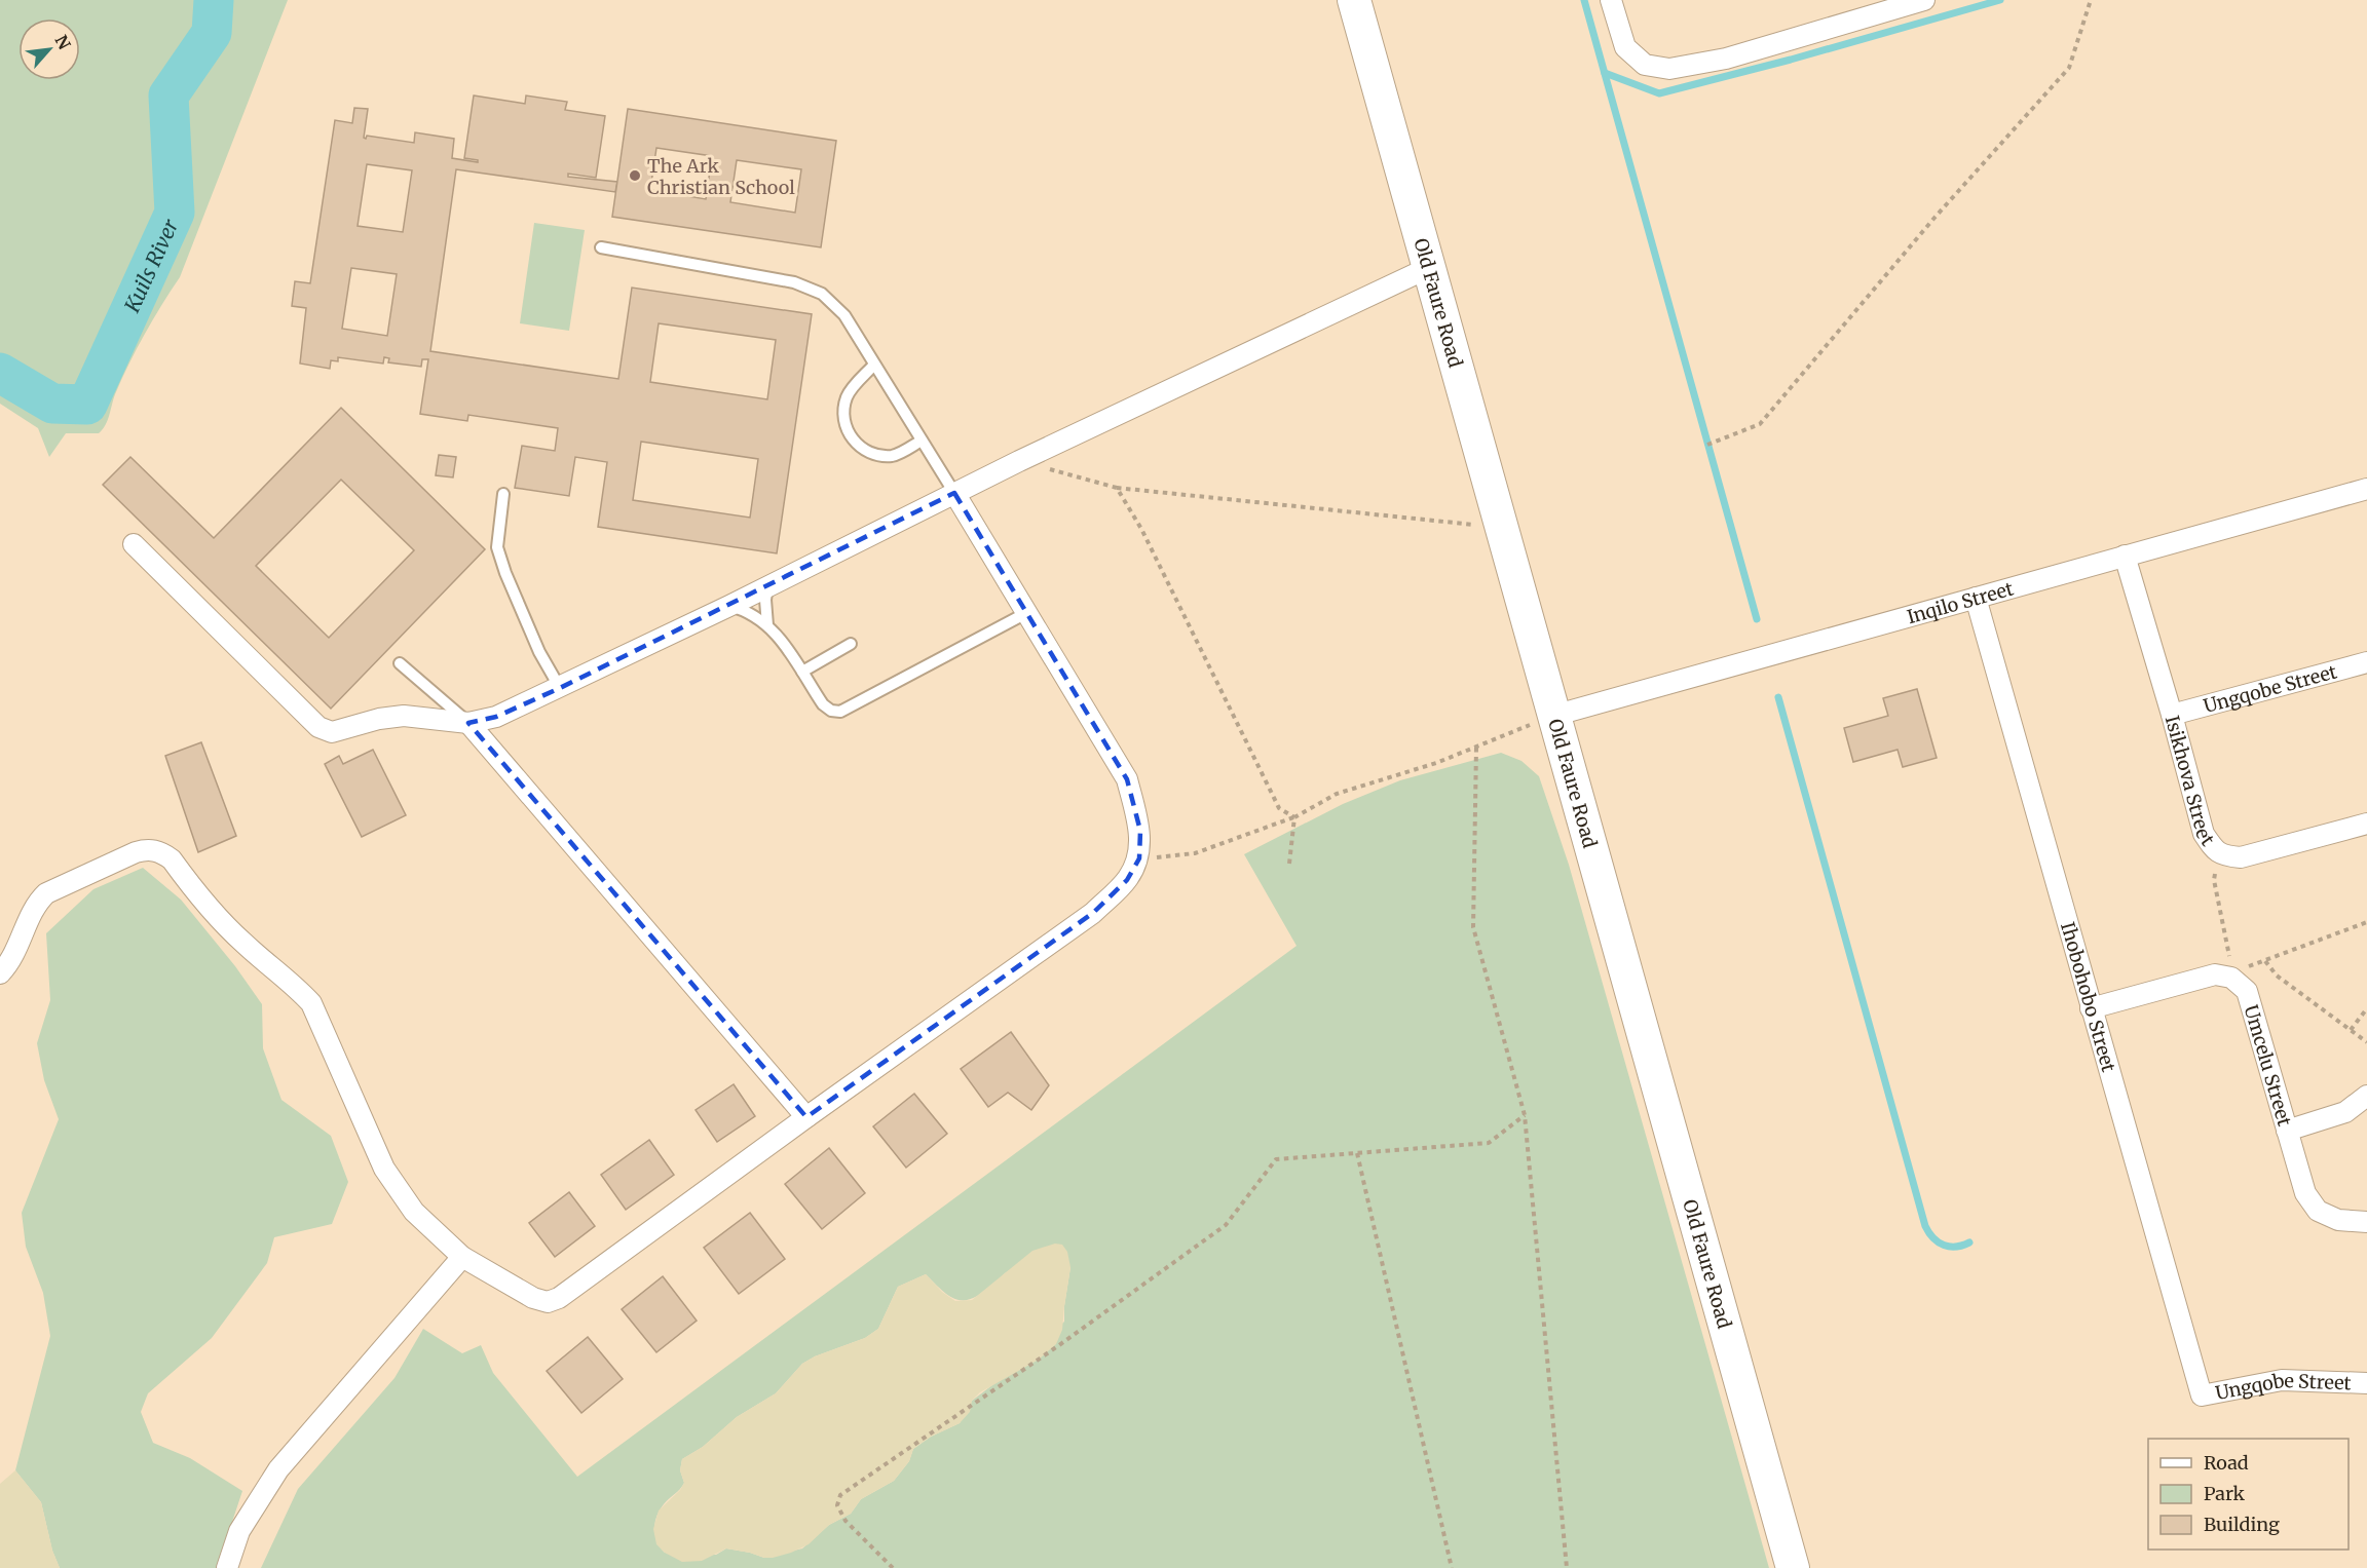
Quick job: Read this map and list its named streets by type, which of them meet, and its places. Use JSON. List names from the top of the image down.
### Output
{
  "streets": {
    "main road": ["Old Faure Road"],
    "street": [
      "Inqilo Street",
      "Ungqobe Street",
      "Isikhova Street",
      "Ihobohobo Street",
      "Umcelu Street"
    ]
  },
  "crossings": [
    ["Old Faure Road", "Inqilo Street"],
    ["Inqilo Street", "Isikhova Street"],
    ["Inqilo Street", "Ihobohobo Street"],
    ["Ungqobe Street", "Isikhova Street"],
    ["Ungqobe Street", "Ihobohobo Street"]
  ],
  "water": ["Kuils River"],
  "places": ["The Ark Christian School"],
  "legend": ["Road", "Park", "Building"],
  "north": "top right"
}
